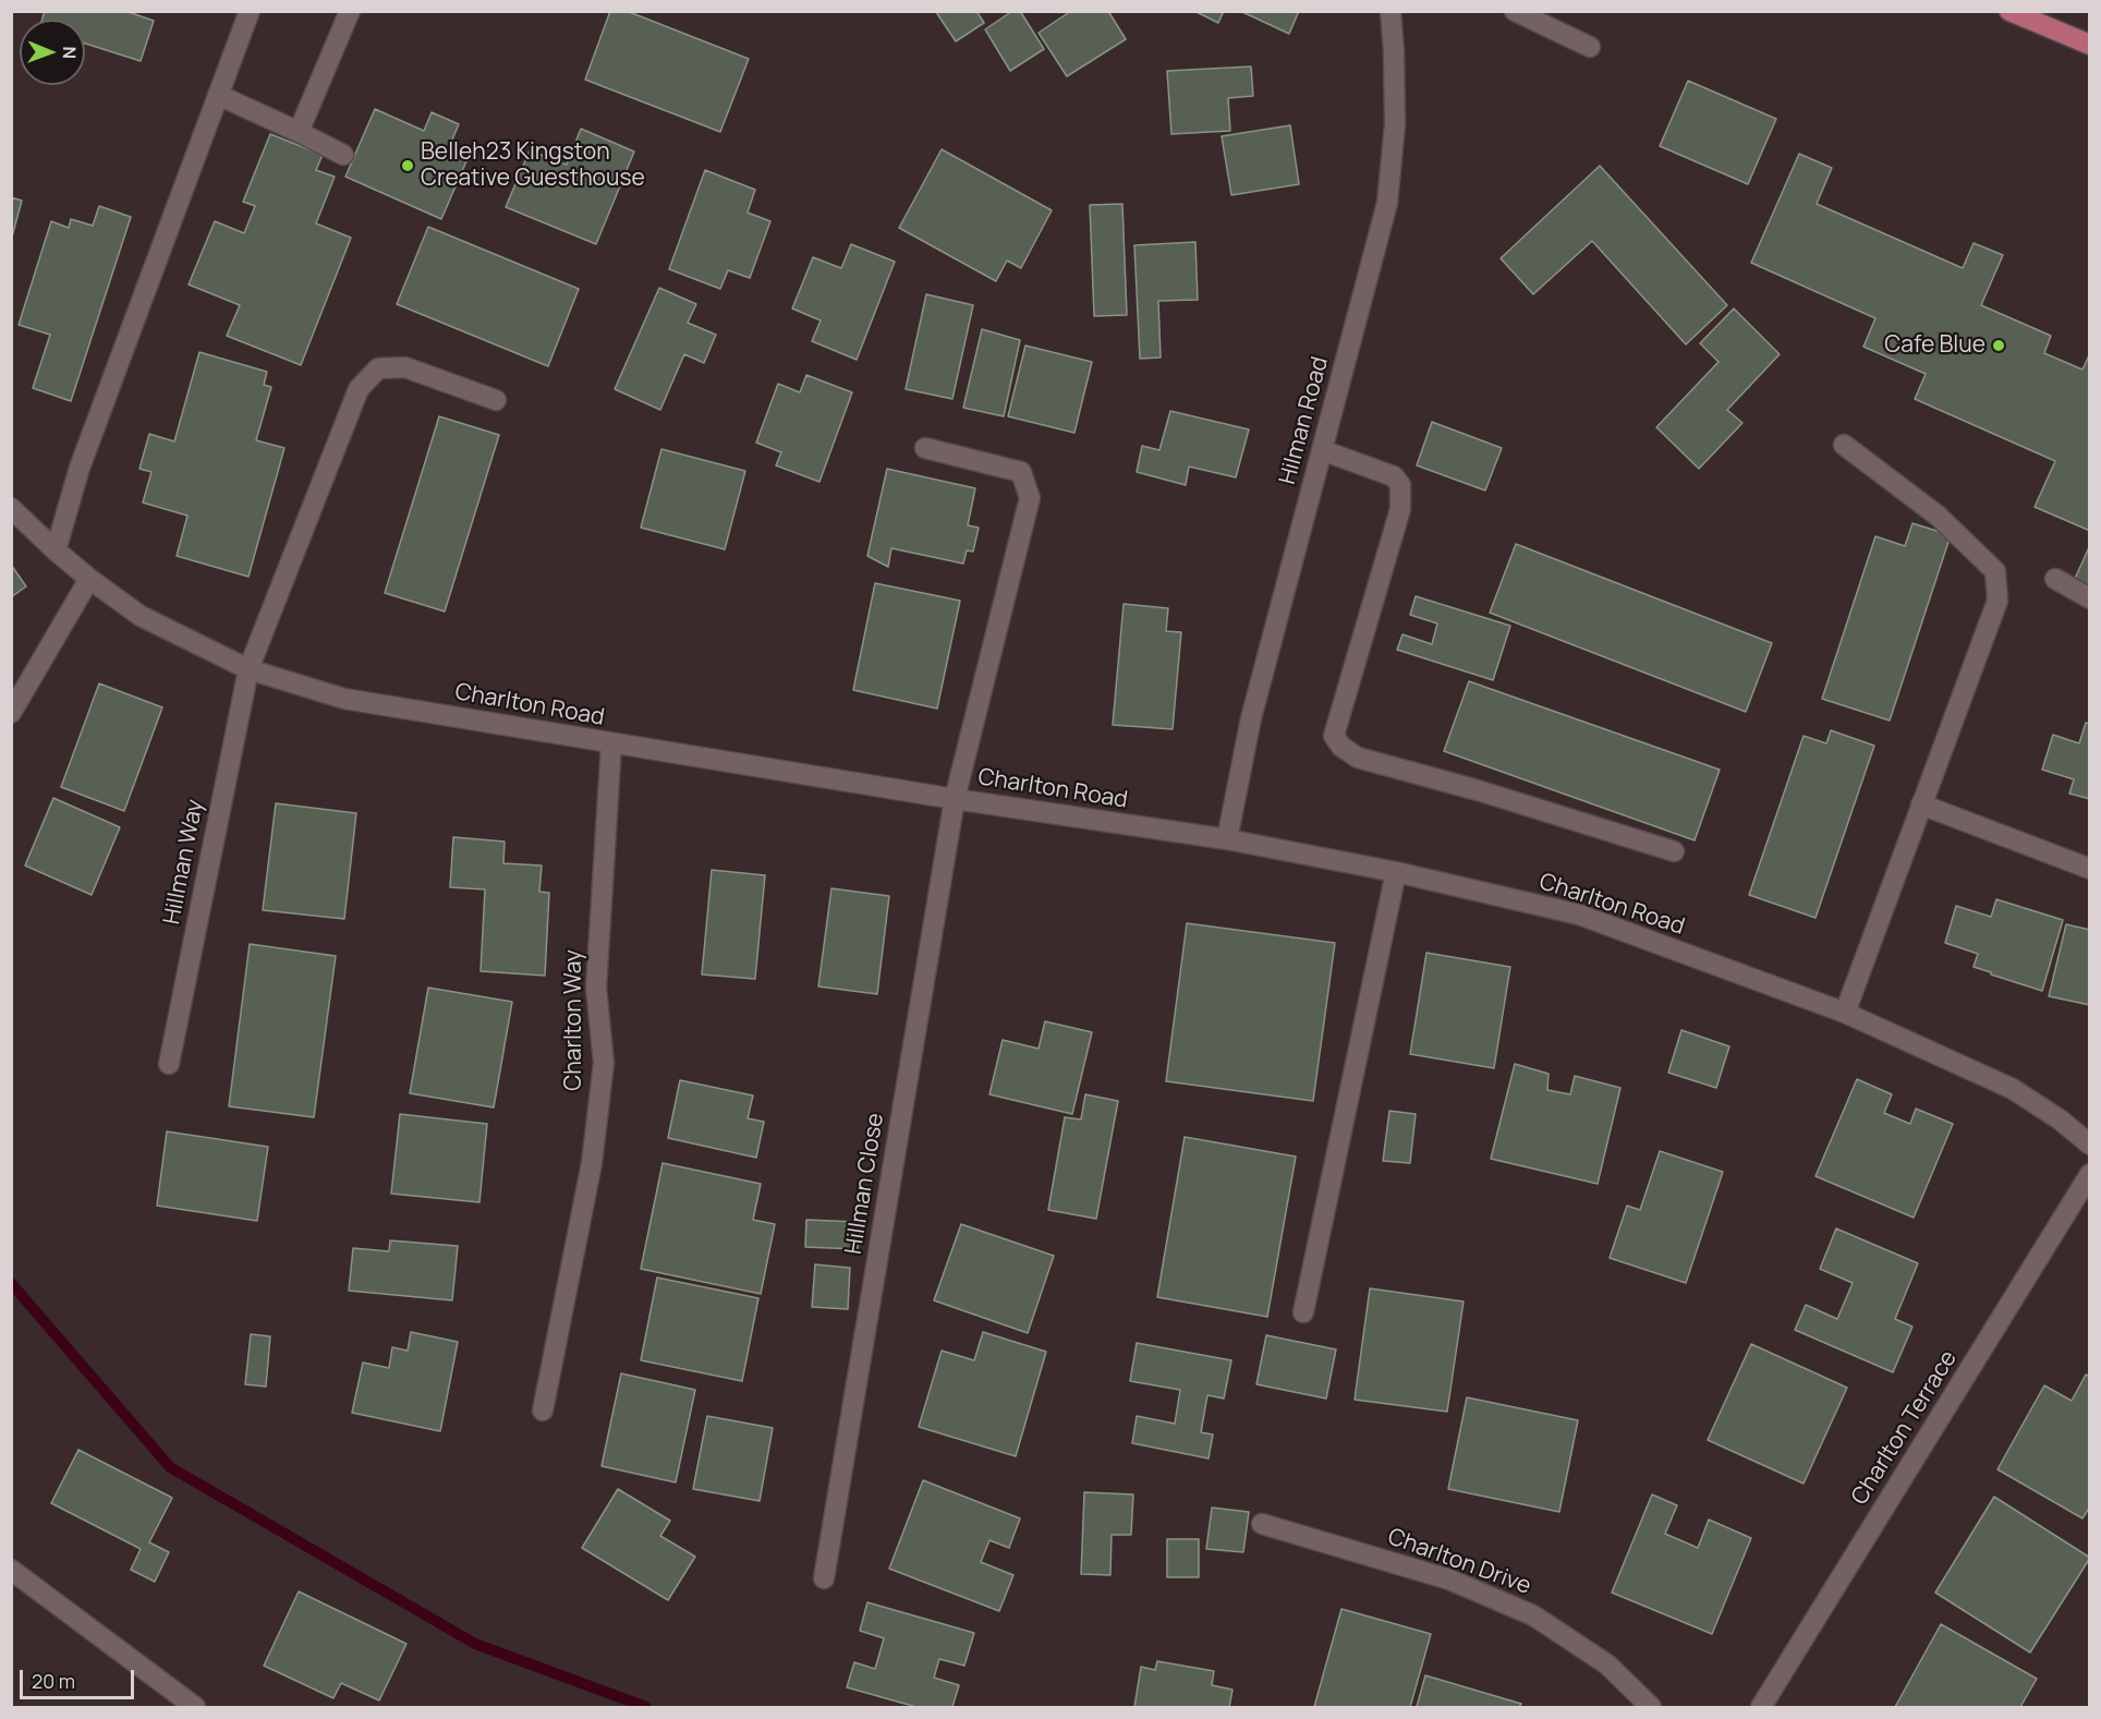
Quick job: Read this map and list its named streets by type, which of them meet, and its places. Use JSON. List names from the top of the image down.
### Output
{
  "streets": {
    "street": [
      "Hilman Road",
      "Charlton Road",
      "Hillman Way",
      "Charlton Way",
      "Hillman Close",
      "Charlton Terrace",
      "Charlton Drive"
    ]
  },
  "crossings": [
    ["Hilman Road", "Charlton Road"],
    ["Charlton Road", "Hillman Way"],
    ["Charlton Road", "Charlton Way"],
    ["Charlton Road", "Hillman Close"]
  ],
  "places": ["Belleh23 Kingston Creative Guesthouse", "Cafe Blue"],
  "scale_bar": "20 m",
  "north": "right"
}
